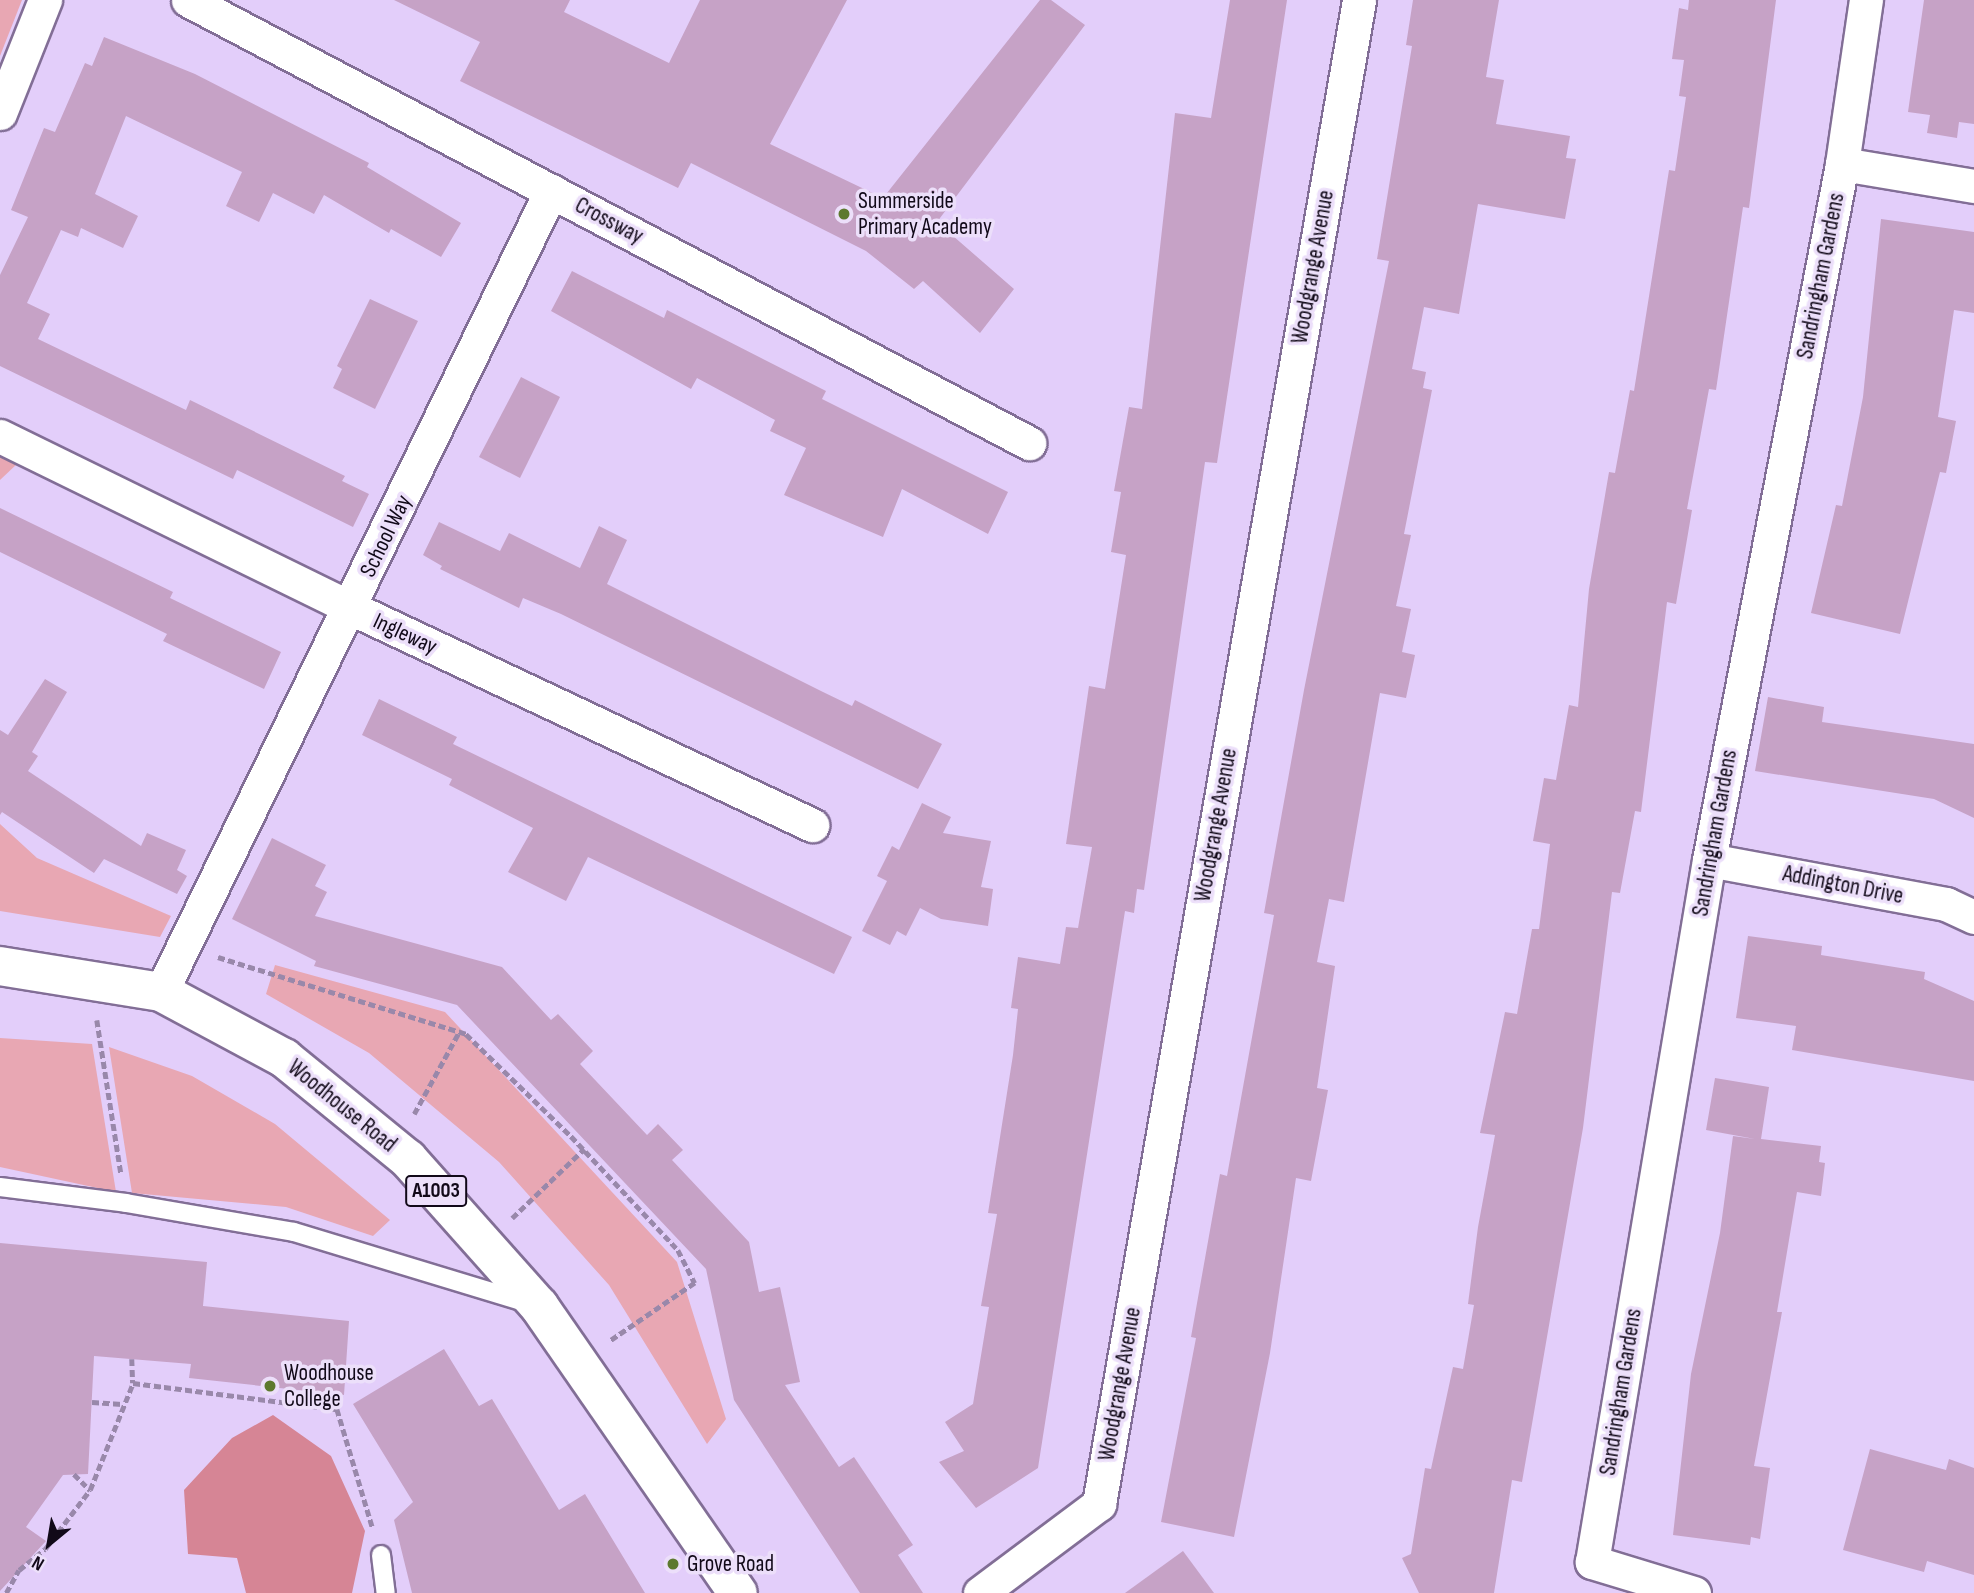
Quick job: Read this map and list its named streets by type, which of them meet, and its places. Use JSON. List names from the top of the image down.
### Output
{
  "streets": {
    "main road": ["Woodhouse Road", "A1003"],
    "street": [
      "Crossway",
      "Woodgrange Avenue",
      "Sandringham Gardens",
      "School Way",
      "Ingleway",
      "Addington Drive"
    ]
  },
  "crossings": [
    ["Crossway", "School Way"],
    ["Sandringham Gardens", "Addington Drive"],
    ["School Way", "Ingleway"],
    ["School Way", "Woodhouse Road"]
  ],
  "places": ["Summerside Primary Academy", "Woodhouse College", "Grove Road"],
  "north": "bottom left"
}
